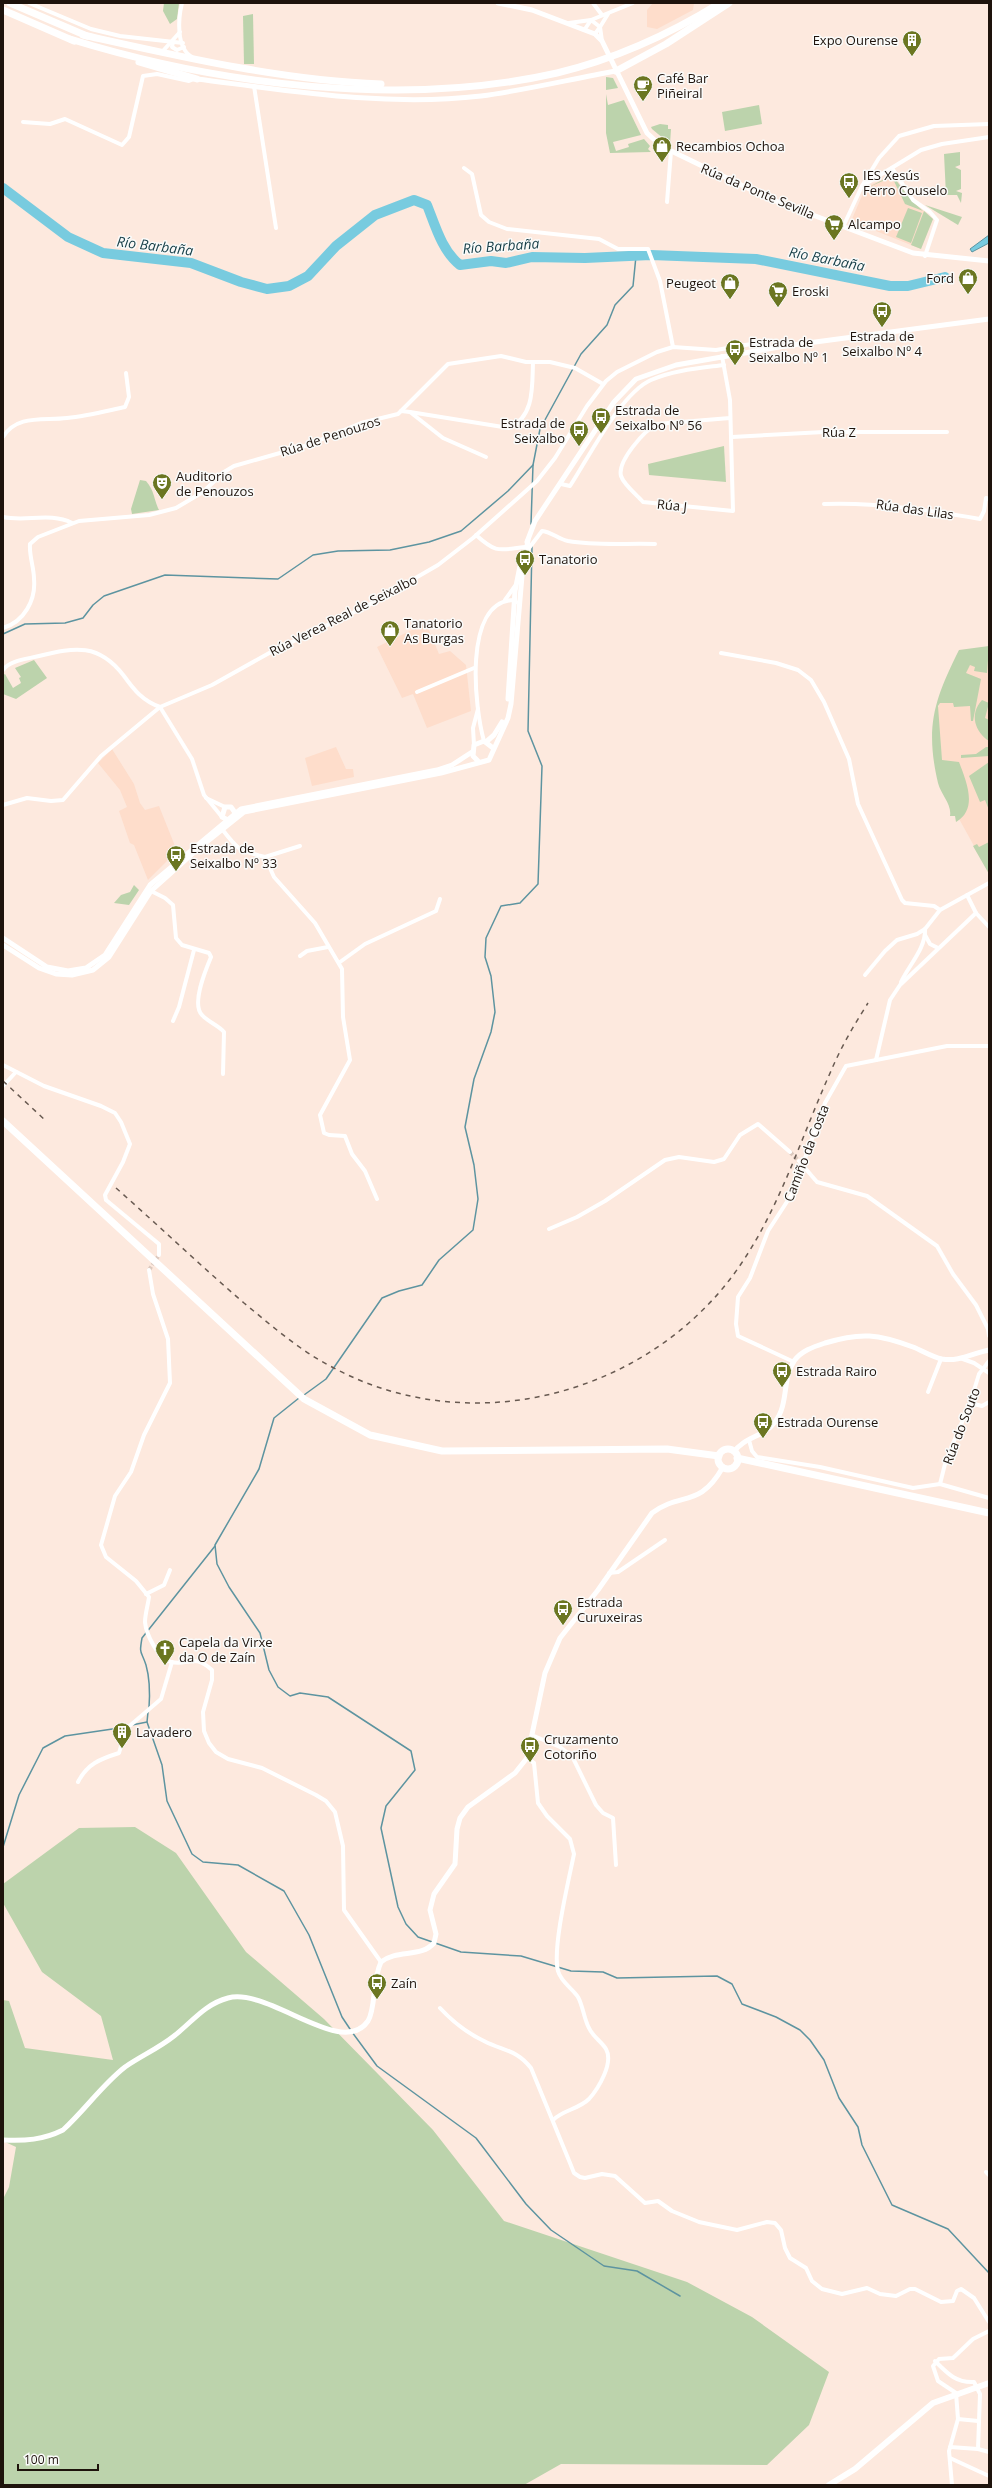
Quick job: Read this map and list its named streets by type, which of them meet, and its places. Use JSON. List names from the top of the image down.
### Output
{
  "streets": {
    "street": [
      "Rúa da Ponte Sevilla",
      "Rúa Z",
      "Rúa de Penouzos",
      "Rúa J",
      "Rúa das Lilas",
      "Rúa Verea Real de Seixalbo",
      "Camiño da Costa",
      "Rúa do Souto"
    ]
  },
  "crossings": [
    ["Rúa Z", "Rúa J"]
  ],
  "water": ["Río Barbaña"],
  "places": {
    "building": ["Expo Ourense", "Lavadero"],
    "cafe": ["Café Bar Piñeiral"],
    "shop": [
      "Recambios Ochoa",
      "Ford",
      "Peugeot",
      "Tanatorio As Burgas"
    ],
    "bus stop": [
      "IES Xesús Ferro Couselo",
      "Estrada de Seixalbo Nº 4",
      "Estrada de Seixalbo Nº 1",
      "Estrada de Seixalbo Nº 56",
      "Estrada de Seixalbo",
      "Tanatorio",
      "Estrada de Seixalbo Nº 33",
      "Estrada Rairo",
      "Estrada Ourense",
      "Estrada Curuxeiras",
      "Cruzamento Cotoriño",
      "Zaín"
    ],
    "supermarket": ["Alcampo", "Eroski"],
    "theatre": ["Auditorio de Penouzos"],
    "church": ["Capela da Virxe da O de Zaín"]
  },
  "scale_bar": "100 m"
}
